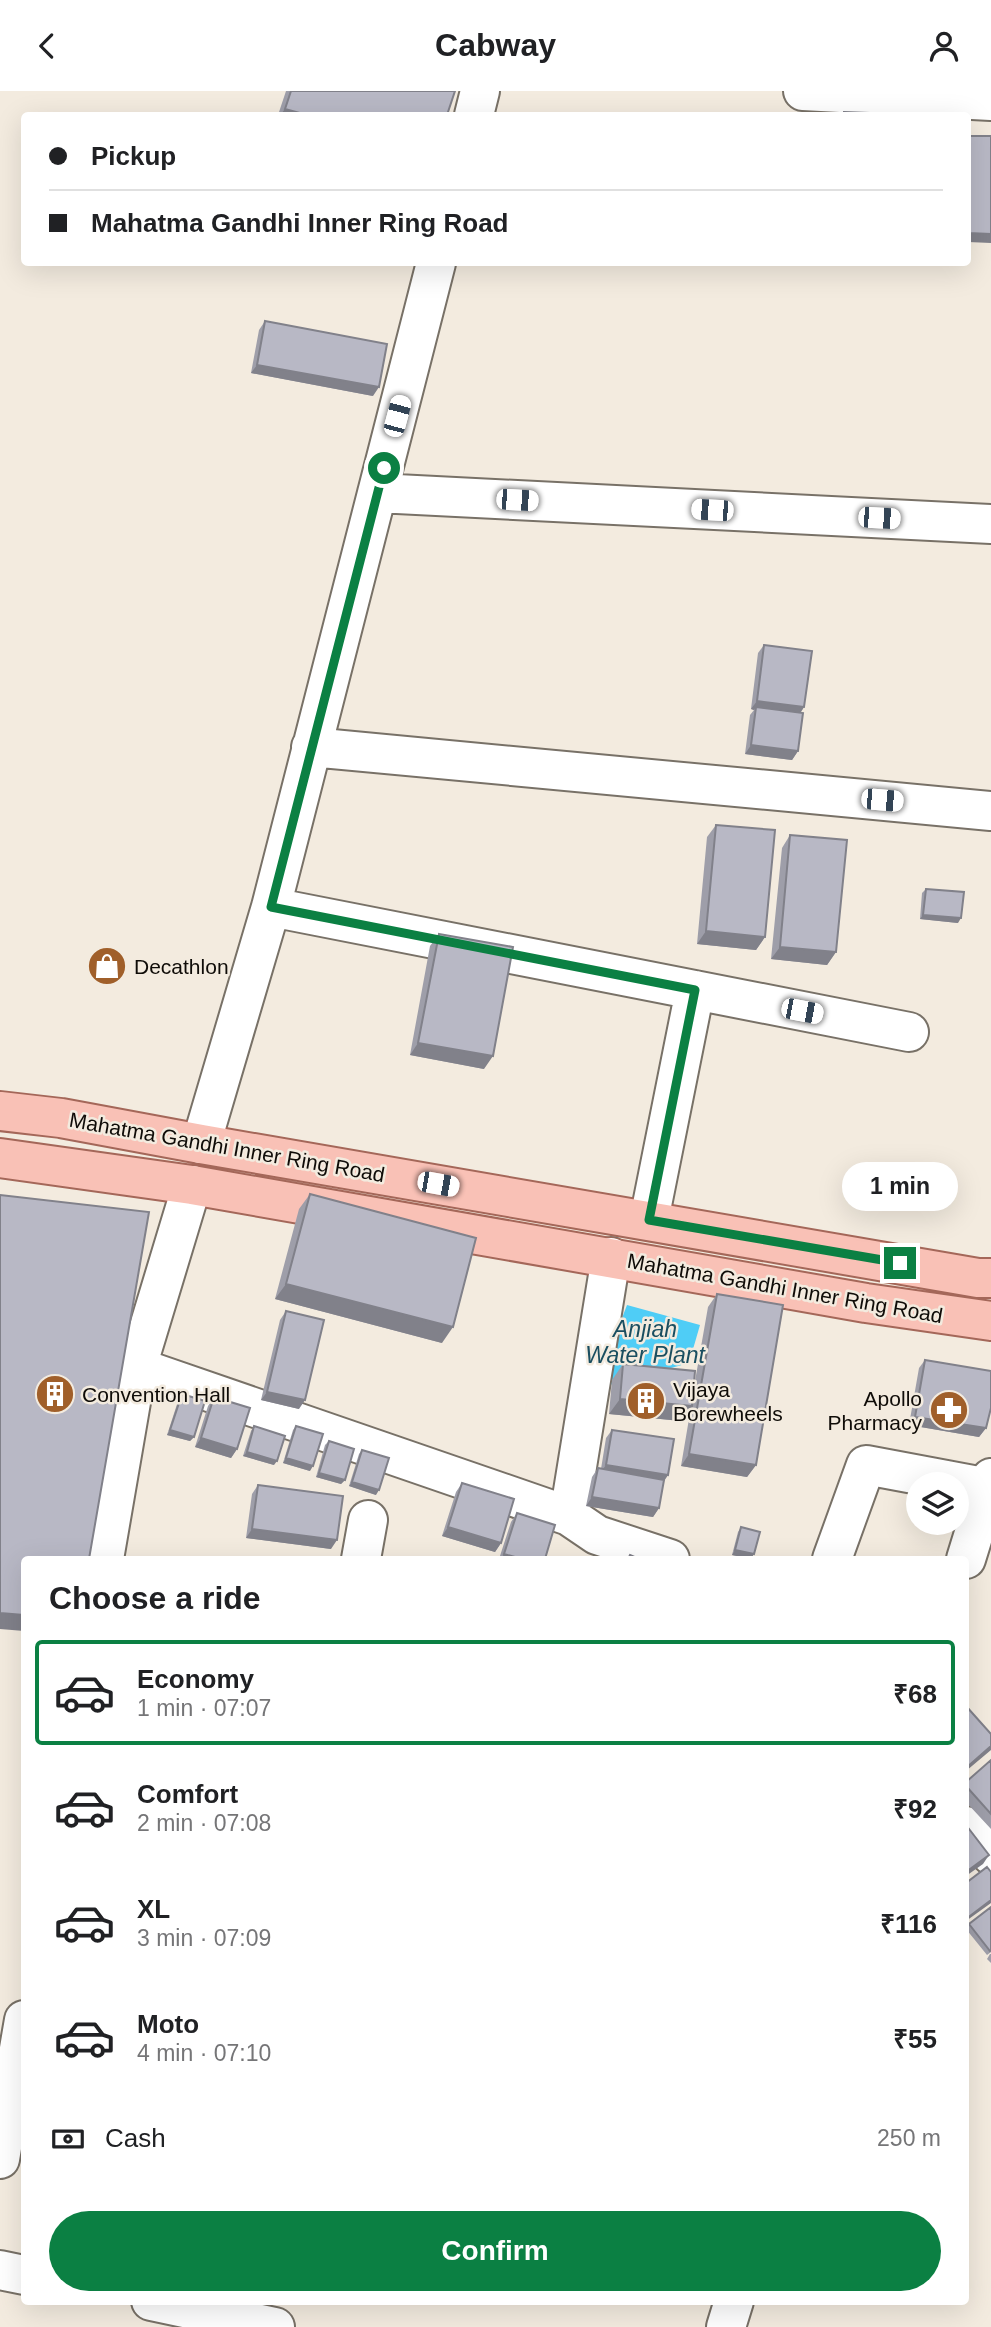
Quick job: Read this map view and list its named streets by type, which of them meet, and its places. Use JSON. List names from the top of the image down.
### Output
{
  "streets": {
    "main road": ["Mahatma Gandhi Inner Ring Road"]
  },
  "water": ["Anjiah Water Plant"],
  "places": {
    "shop": ["Decathlon"],
    "building": ["Convention Hall", "Vijaya Borewheels"],
    "pharmacy": ["Apollo Pharmacy"]
  },
  "page": {
    "header": "Cabway",
    "banner": ["Pickup", "Mahatma Gandhi Inner Ring Road"],
    "bubble": "1 min",
    "heading": "Choose a ride",
    "list": [
      {
        "name": "Economy",
        "note": "1 min · 07:07",
        "value": "₹68"
      },
      {
        "name": "Comfort",
        "note": "2 min · 07:08",
        "value": "₹92"
      },
      {
        "name": "XL",
        "note": "3 min · 07:09",
        "value": "₹116"
      },
      {
        "name": "Moto",
        "note": "4 min · 07:10",
        "value": "₹55"
      }
    ],
    "pay": ["Cash", "250 m"],
    "buttons": "Confirm"
  }
}
